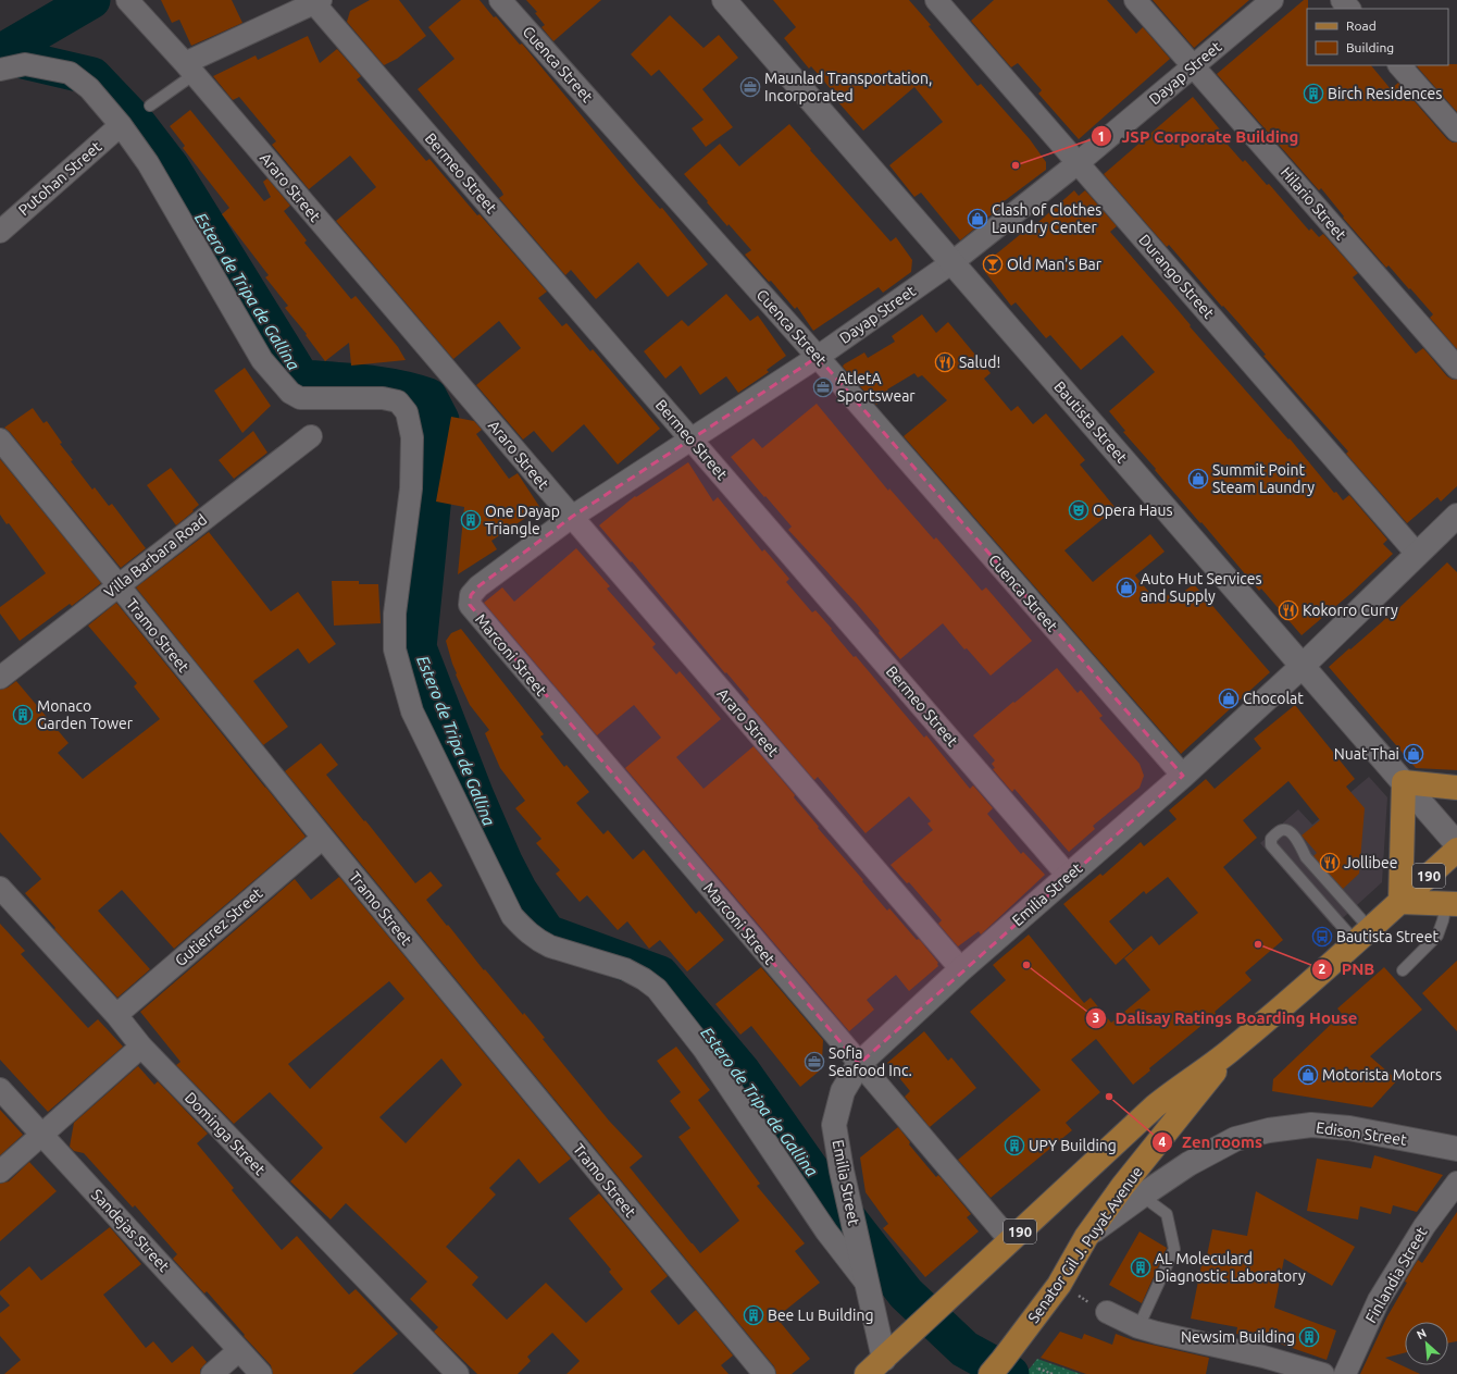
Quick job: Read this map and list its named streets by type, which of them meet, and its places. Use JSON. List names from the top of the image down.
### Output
{
  "streets": {
    "main road": ["190", "Senator Gil J. Puyat Avenue"],
    "street": [
      "Cuenca Street",
      "Dayap Street",
      "Bermeo Street",
      "Putohan Street",
      "Araro Street",
      "Hilario Street",
      "Durango Street",
      "Bautista Street",
      "Villa Barbara Road",
      "Tramo Street",
      "Marconi Street",
      "Emilia Street",
      "Gutierrez Street",
      "Dominga Street",
      "Edison Street",
      "Sandejas Street",
      "Finlandia Street"
    ]
  },
  "crossings": [
    ["Cuenca Street", "Dayap Street"],
    ["Cuenca Street", "Emilia Street"],
    ["Dayap Street", "Bermeo Street"],
    ["Dayap Street", "Araro Street"],
    ["Dayap Street", "Hilario Street"],
    ["Dayap Street", "Durango Street"],
    ["Dayap Street", "Bautista Street"],
    ["Dayap Street", "Marconi Street"],
    ["Bermeo Street", "Emilia Street"],
    ["Araro Street", "Emilia Street"],
    ["Durango Street", "Emilia Street"],
    ["Bautista Street", "Emilia Street"],
    ["Villa Barbara Road", "Tramo Street"],
    ["Tramo Street", "Gutierrez Street"],
    ["Marconi Street", "Emilia Street"],
    ["Marconi Street", "Senator Gil J. Puyat Avenue"],
    ["Emilia Street", "Senator Gil J. Puyat Avenue"],
    ["Gutierrez Street", "Dominga Street"],
    ["Edison Street", "Senator Gil J. Puyat Avenue"]
  ],
  "water": ["Estero de Tripa de Gallina"],
  "places": {
    "office": ["Maunlad Transportation, Incorporated", "AtletA Sportswear", "Sofia Seafood Inc."],
    "building": [
      "Birch Residences",
      "One Dayap Triangle",
      "Monaco Garden Tower",
      "UPY Building",
      "AL Moleculard Diagnostic Laboratory",
      "Bee Lu Building",
      "Newsim Building"
    ],
    "other": [
      "JSP Corporate Building",
      "PNB",
      "Dalisay Ratings Boarding House",
      "Zen rooms"
    ],
    "shop": [
      "Clash of Clothes Laundry Center",
      "Summit Point Steam Laundry",
      "Auto Hut Services and Supply",
      "Chocolat",
      "Nuat Thai",
      "Motorista Motors"
    ],
    "bar": ["Old Man's Bar"],
    "restaurant": ["Salud!", "Kokorro Curry", "Jollibee"],
    "theatre": ["Opera Haus"],
    "bus stop": ["Bautista Street"]
  },
  "legend": ["Road", "Building"],
  "north": "top left"
}
